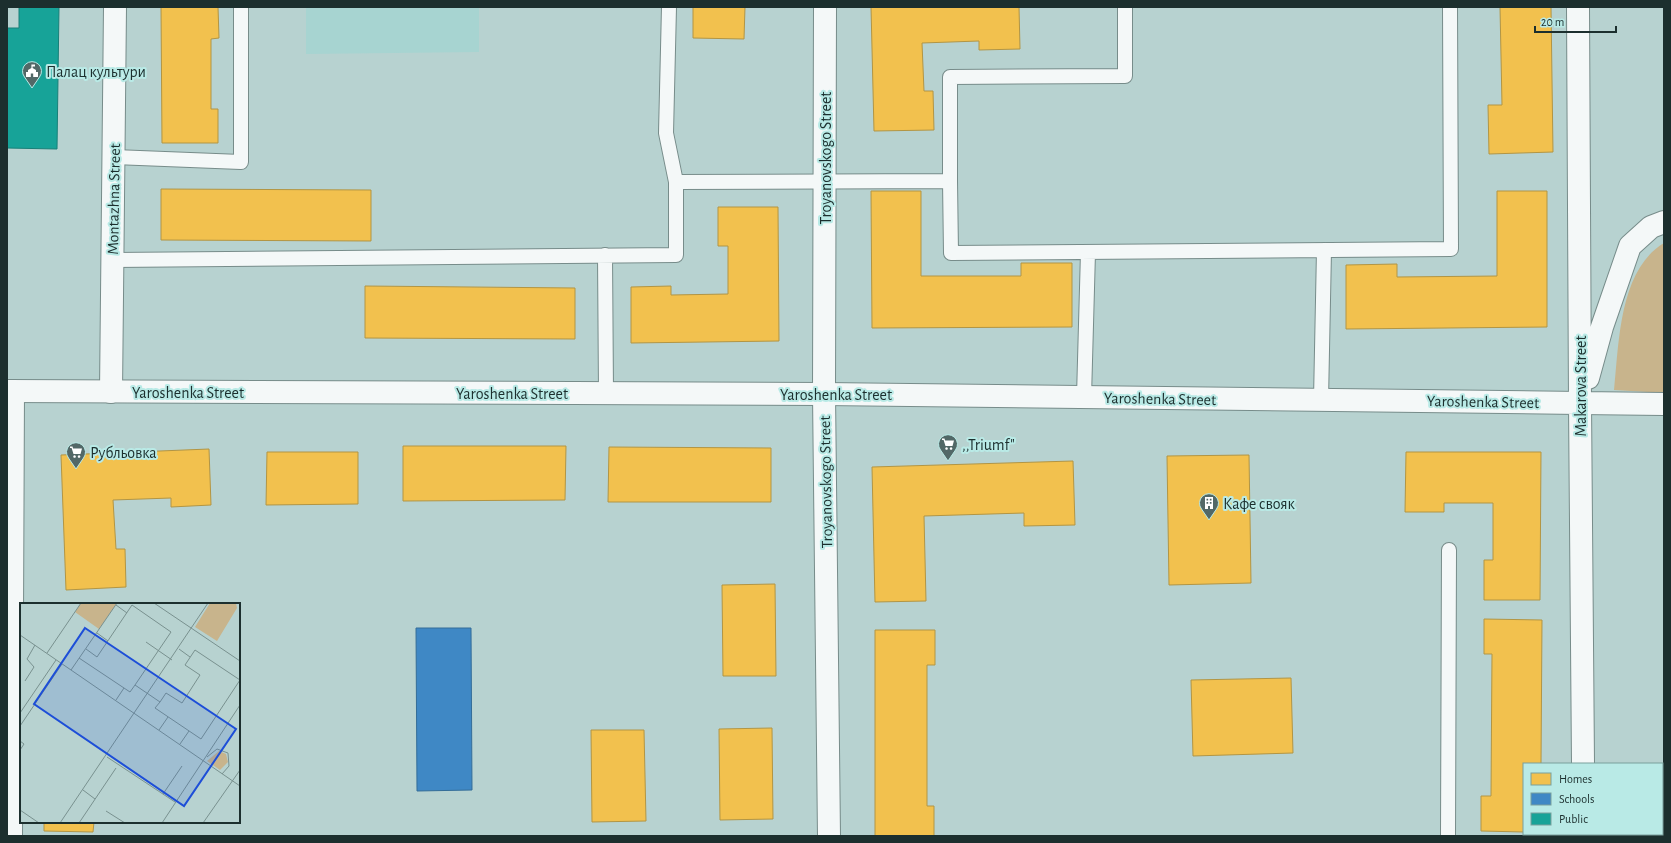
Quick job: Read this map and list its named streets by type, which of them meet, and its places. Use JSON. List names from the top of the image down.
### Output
{
  "streets": {
    "street": [
      "Troyanovskogo Street",
      "Montazhna Street",
      "Makarova Street",
      "Yaroshenka Street"
    ]
  },
  "crossings": [
    ["Troyanovskogo Street", "Yaroshenka Street"],
    ["Montazhna Street", "Yaroshenka Street"],
    ["Makarova Street", "Yaroshenka Street"]
  ],
  "places": {
    "public building": ["Палац культури"],
    "supermarket": [",,Triumf\"", "Рубльовка"],
    "building": ["Кафе свояк"]
  },
  "legend": ["Homes", "Schools", "Public"],
  "scale_bar": "20 m"
}
